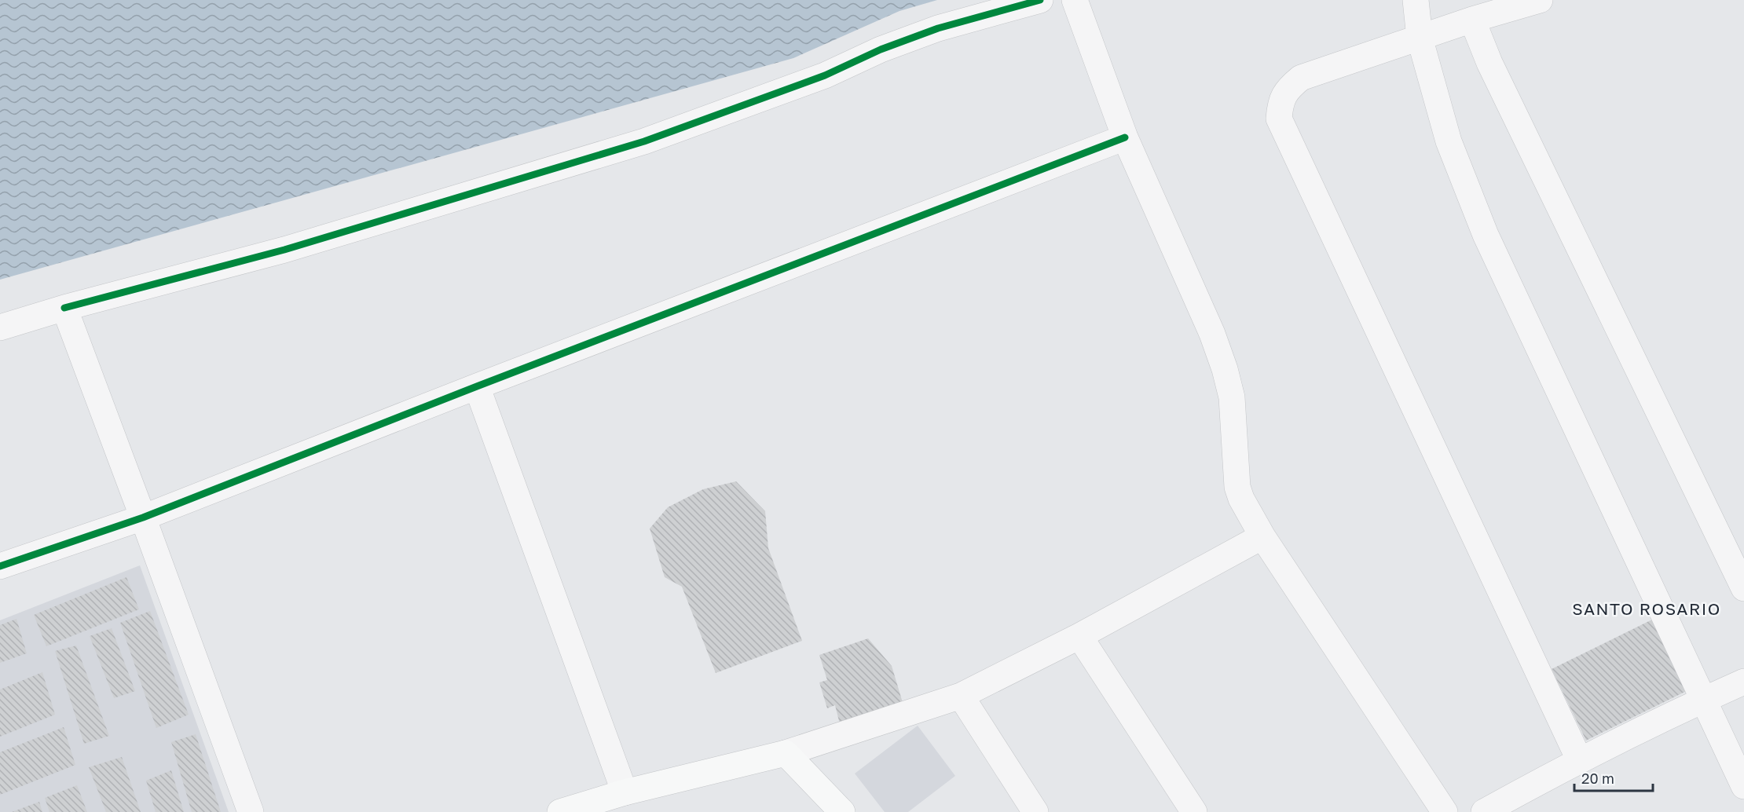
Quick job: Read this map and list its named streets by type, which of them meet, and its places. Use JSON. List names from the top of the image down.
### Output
{
  "districts": ["SANTO ROSARIO"],
  "scale_bar": "20 m"
}
